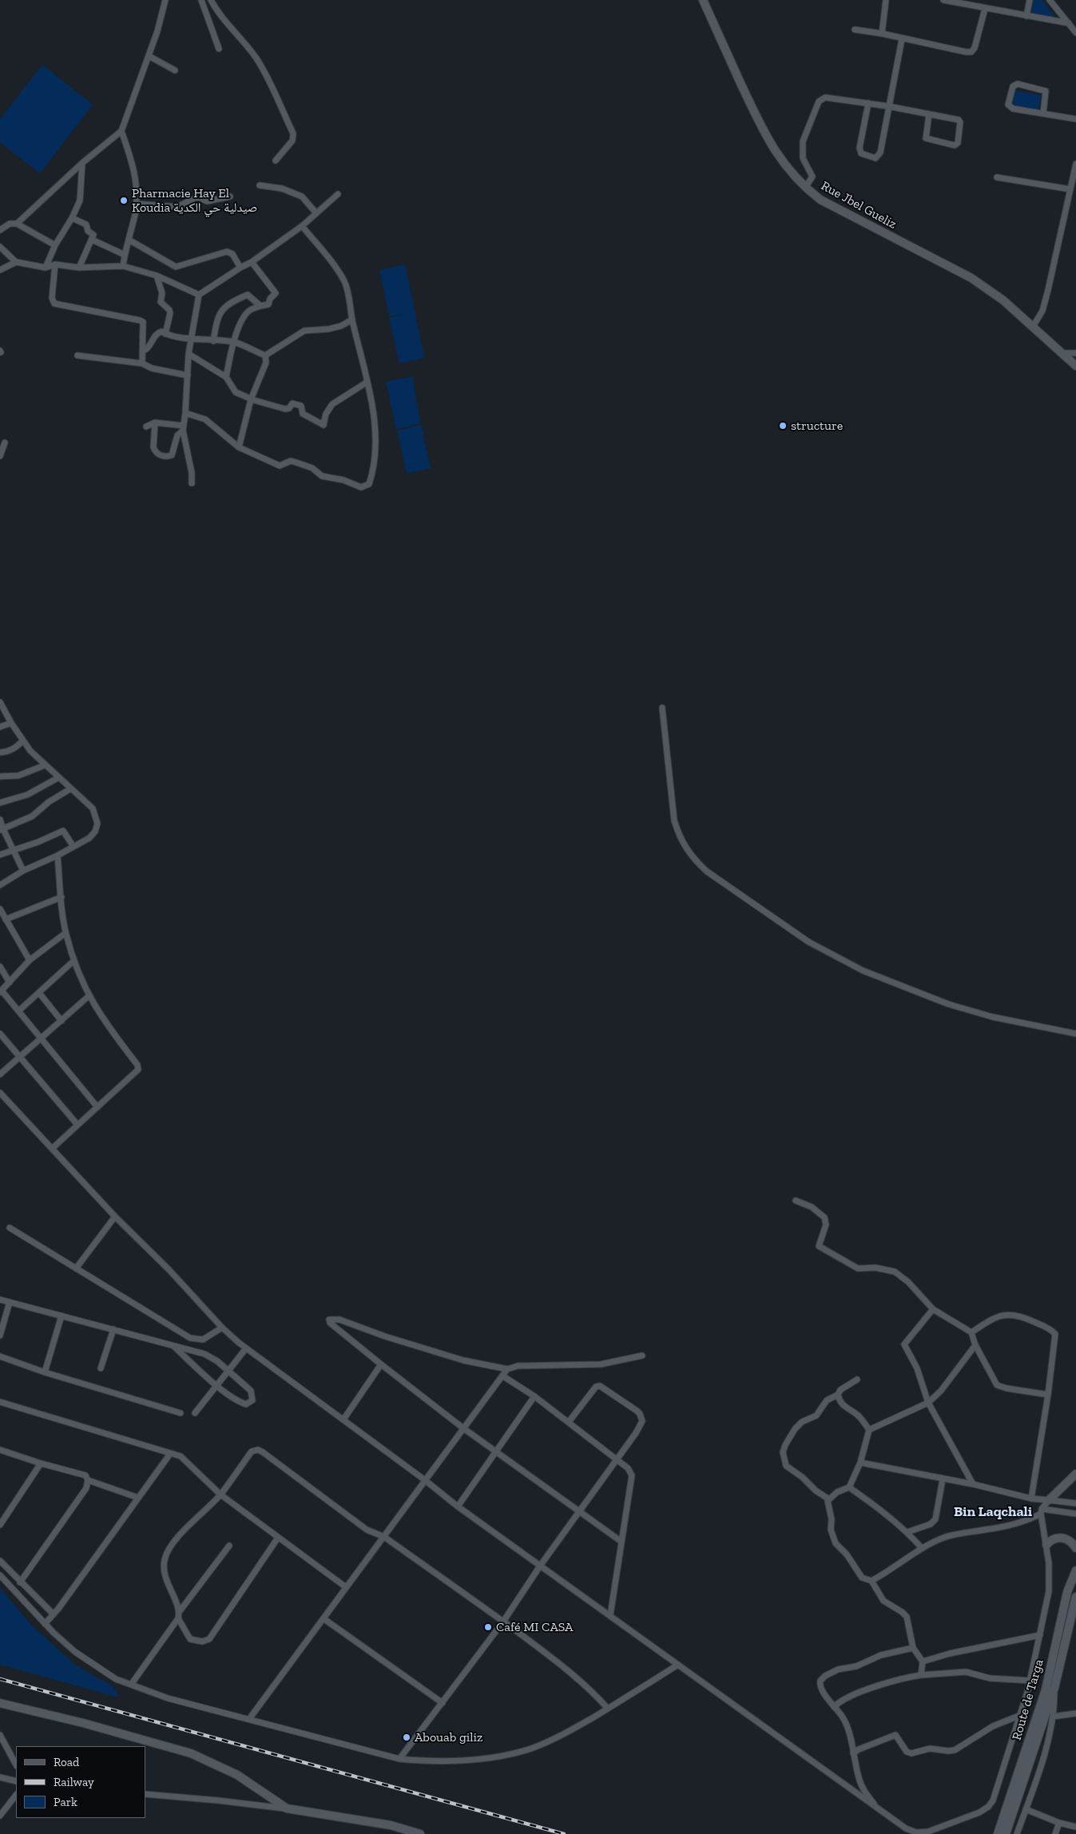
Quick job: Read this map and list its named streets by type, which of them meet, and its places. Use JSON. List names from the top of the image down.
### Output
{
  "streets": {
    "street": ["Rue Jbel Gueliz", "Route de Targa"]
  },
  "districts": ["Bin Laqchali"],
  "places": [
    "Pharmacie Hay El Koudia صيدلية حي الكدية",
    "structure",
    "Café MI CASA",
    "Abouab giliz"
  ],
  "legend": ["Road", "Railway", "Park"]
}
